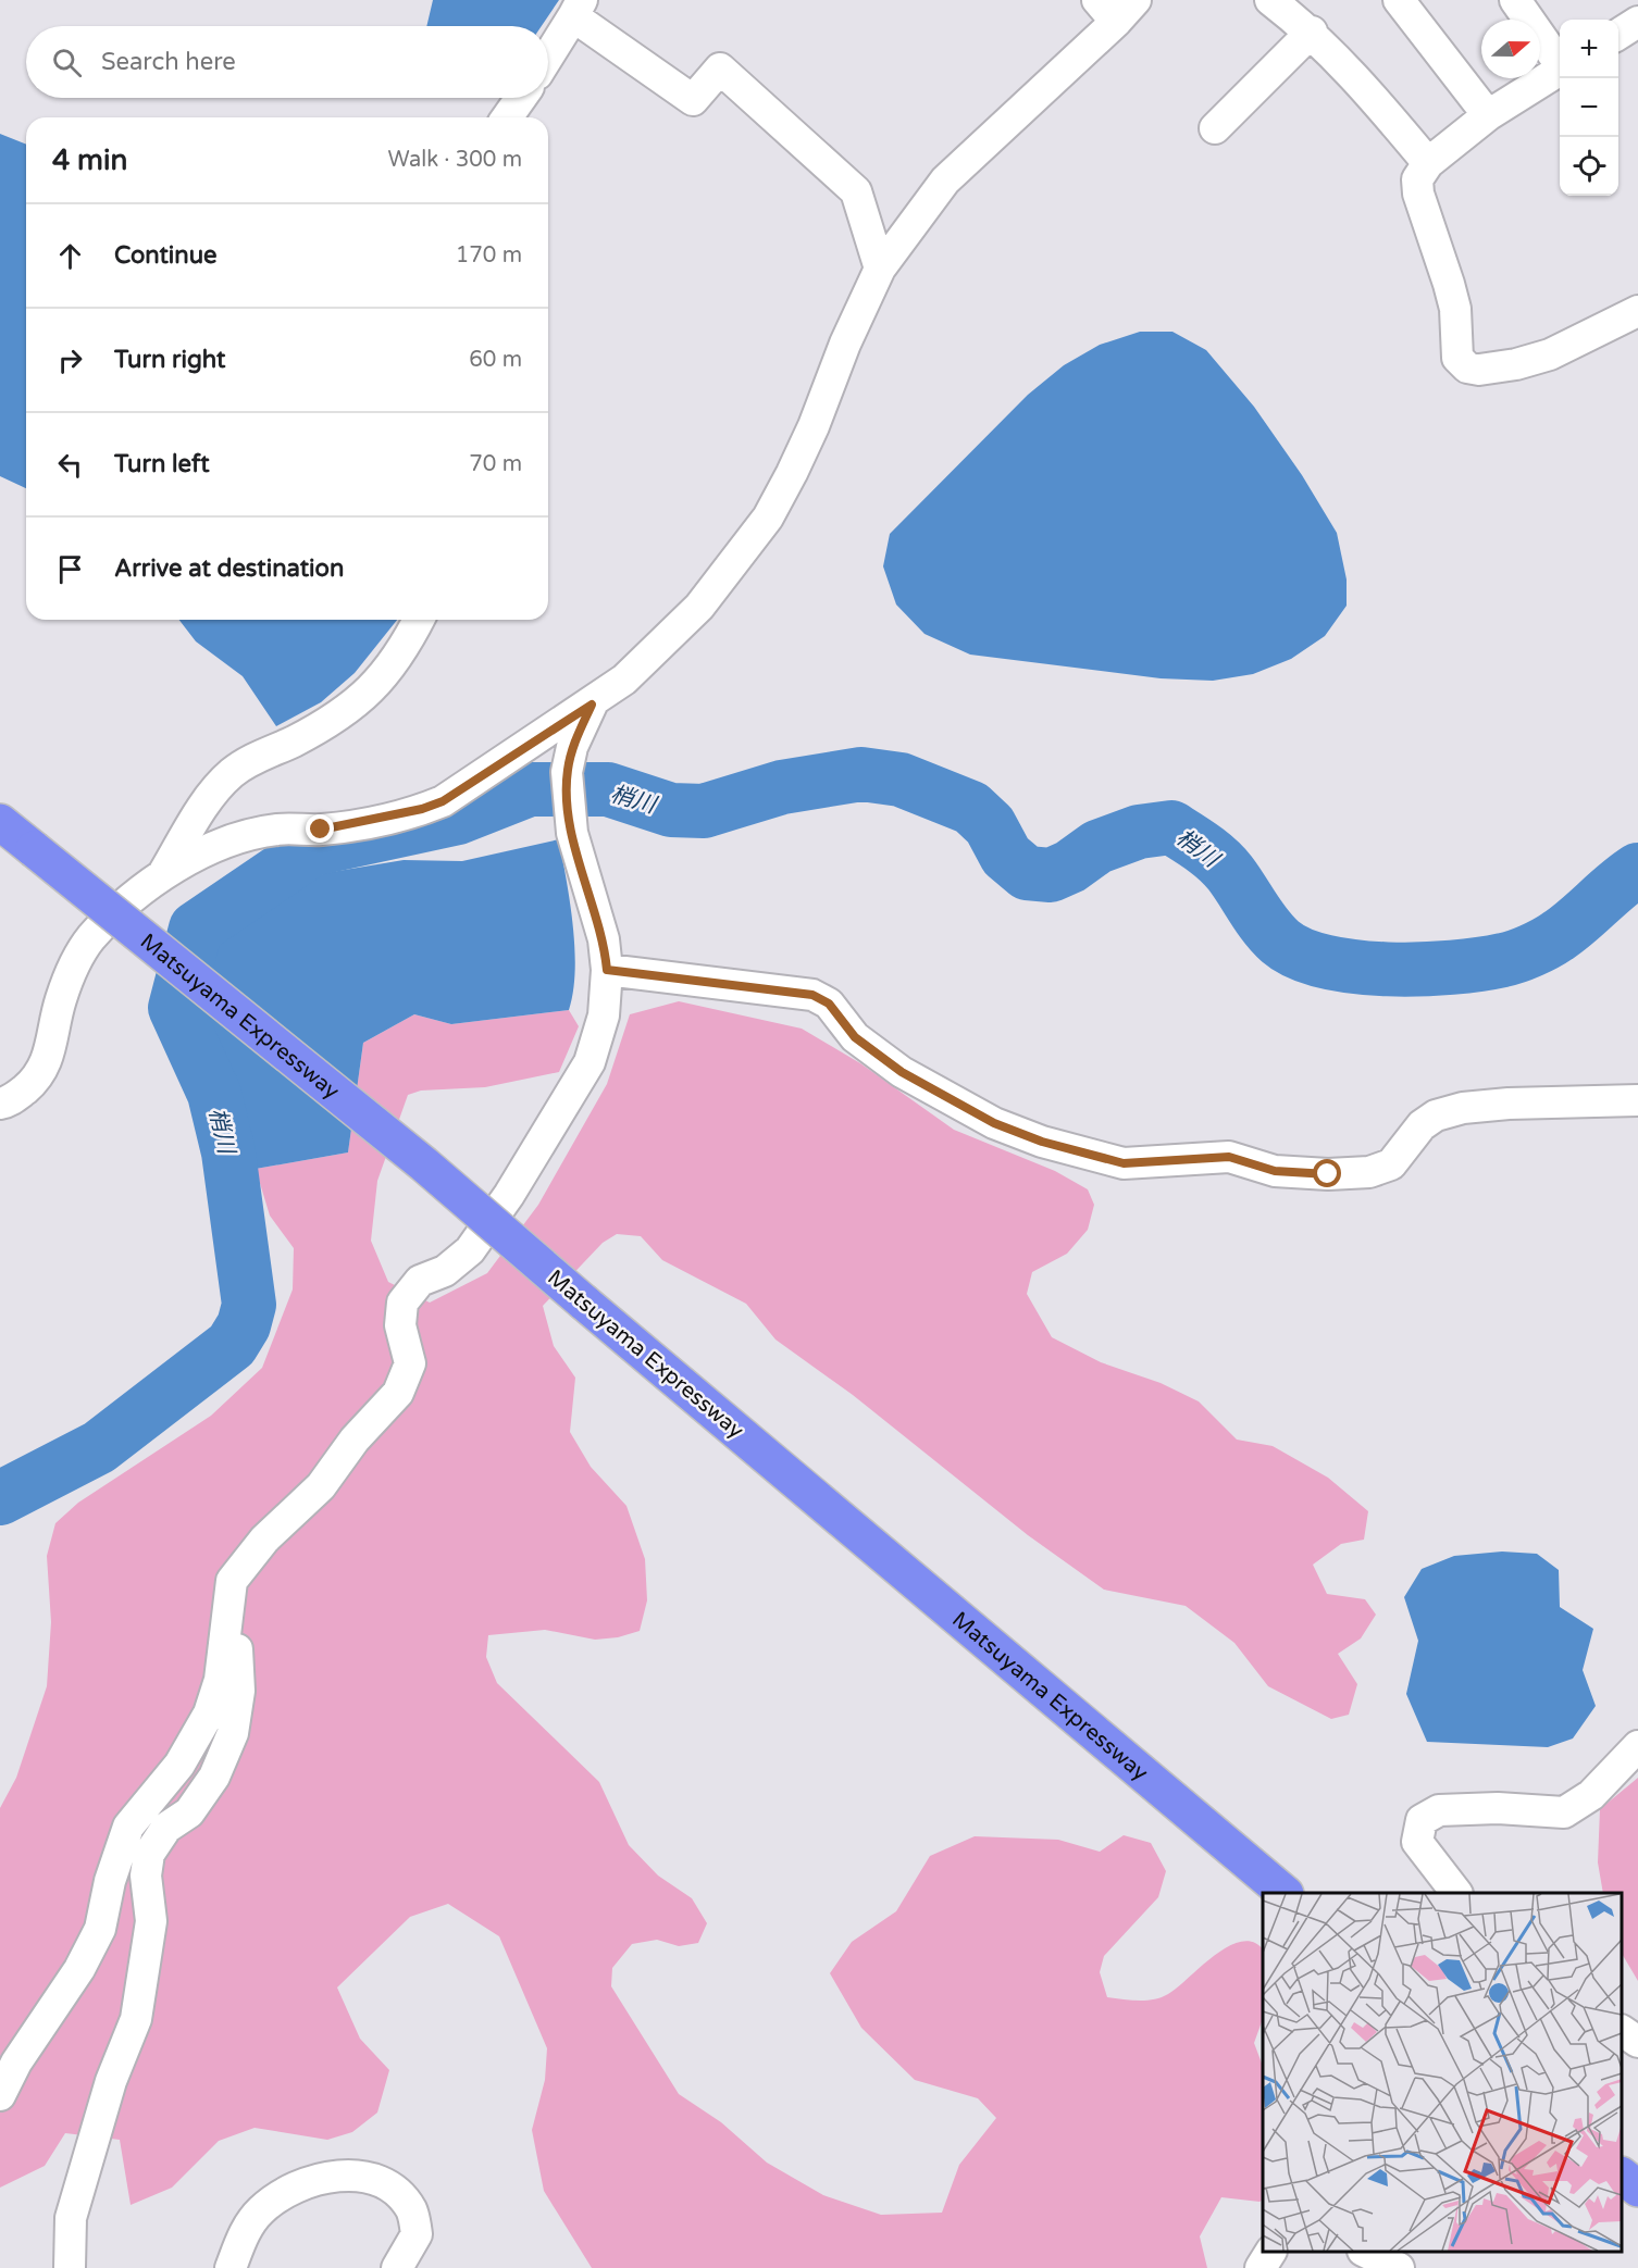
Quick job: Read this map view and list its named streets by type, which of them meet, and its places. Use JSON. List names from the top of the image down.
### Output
{
  "streets": {
    "highway": ["Matsuyama Expressway"]
  },
  "water": ["梢川"],
  "north": "right",
  "page": {
    "map_buttons": ["+", "−"],
    "search": "Search here",
    "heading": ["4 min", "Walk · 300 m"],
    "list": [
      ["Continue", "170 m"],
      ["Turn right", "60 m"],
      ["Turn left", "70 m"],
      "Arrive at destination"
    ]
  }
}
